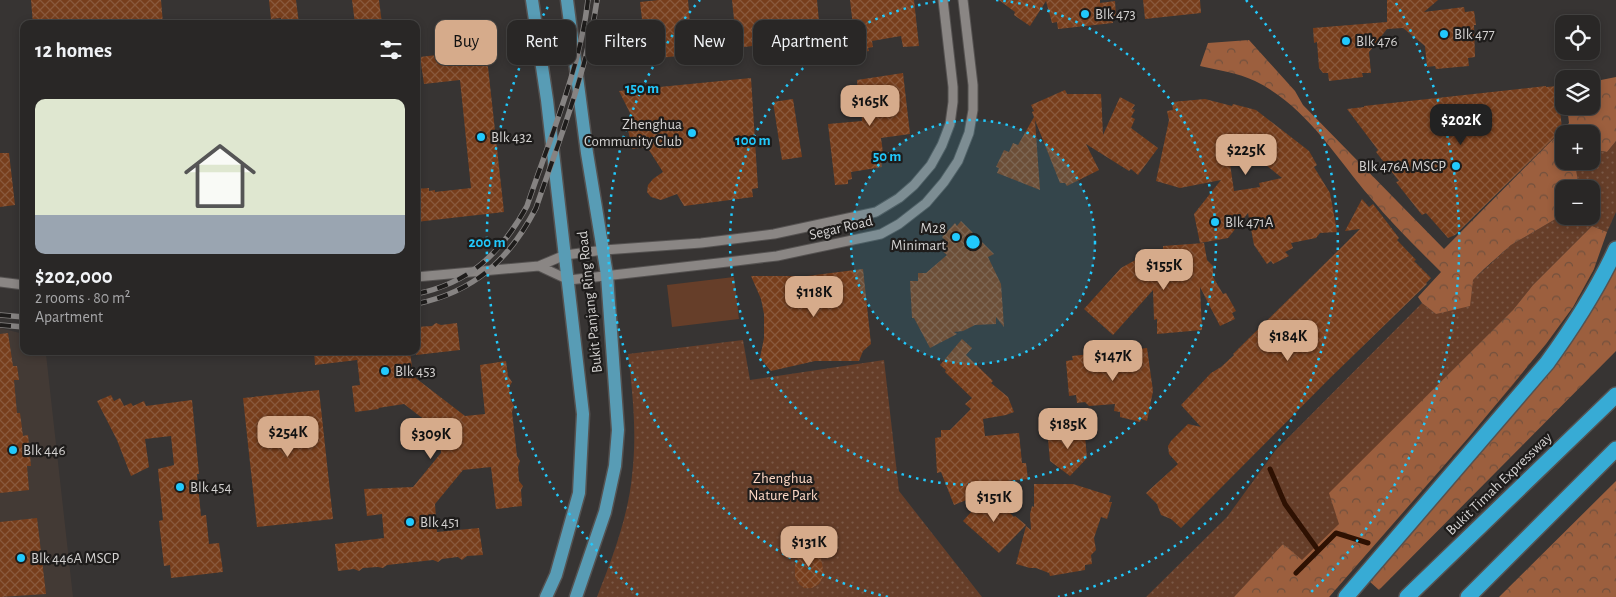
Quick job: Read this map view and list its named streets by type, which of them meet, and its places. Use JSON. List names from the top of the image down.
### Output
{
  "streets": {
    "highway": ["Bukit Timah Expressway"],
    "main road": ["Bukit Panjang Ring Road"],
    "street": ["Segar Road"]
  },
  "crossings": [
    ["Segar Road", "Bukit Panjang Ring Road"]
  ],
  "parks": ["Zhenghua Nature Park"],
  "places": [
    "Blk 473",
    "Blk 477",
    "Blk 476",
    "Zhenghua Community Club",
    "Blk 432",
    "Blk 476A MSCP",
    "Blk 471A",
    "M28 Minimart",
    "Blk 453",
    "Blk 446",
    "Blk 454",
    "Blk 451",
    "Blk 446A MSCP"
  ],
  "page": {
    "map_buttons": ["+", "−"],
    "chip": [
      "Buy",
      "Rent",
      "Filters",
      "New",
      "Apartment"
    ],
    "heading": "12 homes",
    "list": [
      {
        "name": "$202,000",
        "note": "2 rooms · 80 m² · Apartment"
      }
    ],
    "price": [
      "$165K",
      "$202K",
      "$225K",
      "$155K",
      "$118K",
      "$184K",
      "$147K",
      "$185K",
      "$254K",
      "$309K",
      "$151K",
      "$131K"
    ]
  },
  "rings": [
    "150 m",
    "100 m",
    "50 m",
    "200 m"
  ]
}
